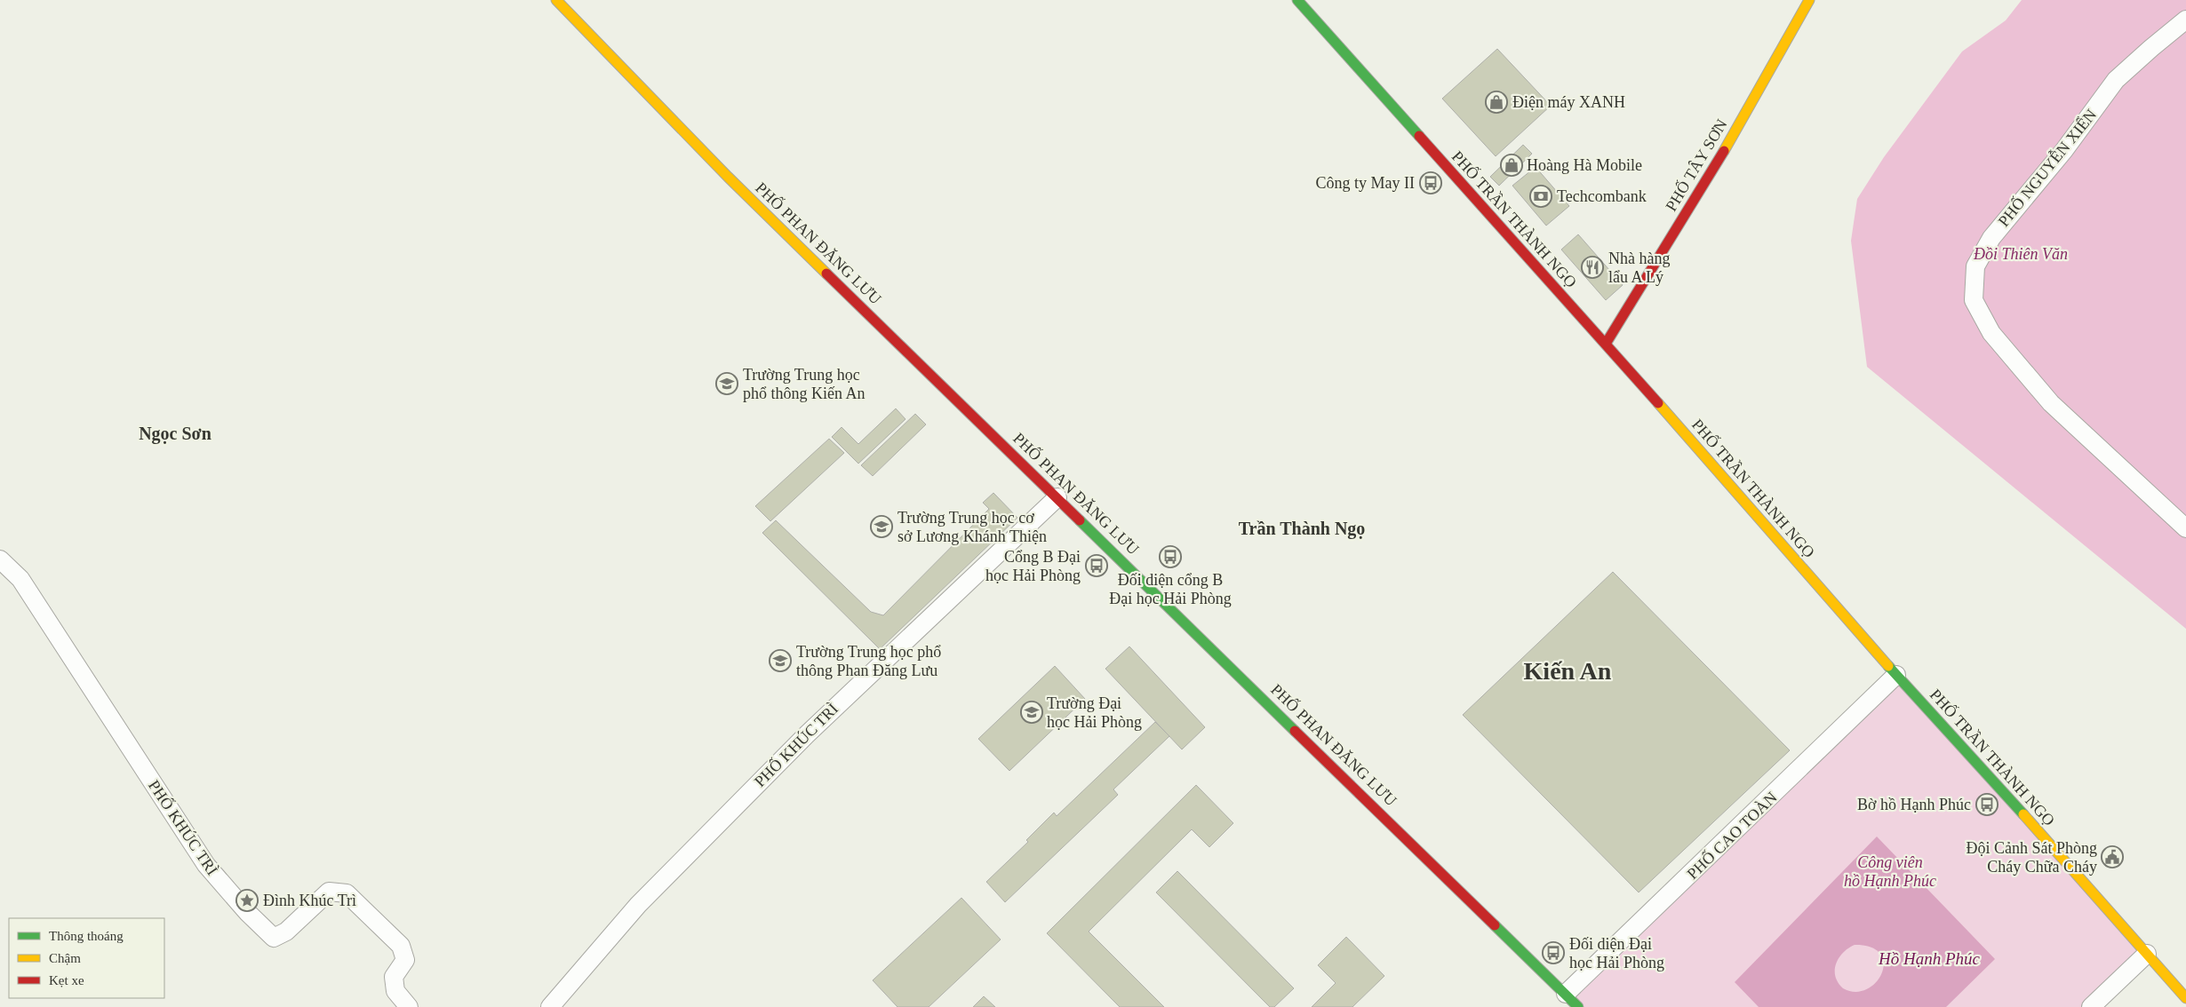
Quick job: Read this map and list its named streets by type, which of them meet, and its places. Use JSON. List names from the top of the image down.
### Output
{
  "streets": {
    "main road": ["PHỐ TÂY SƠN", "PHỐ TRẦN THÀNH NGỌ", "PHỐ PHAN ĐĂNG LƯU"],
    "street": ["PHỐ NGUYỄN XIỂN", "PHỐ KHÚC TRÌ", "PHỐ CAO TOÀN"]
  },
  "crossings": [
    ["PHỐ TÂY SƠN", "PHỐ TRẦN THÀNH NGỌ"],
    ["PHỐ TRẦN THÀNH NGỌ", "PHỐ CAO TOÀN"],
    ["PHỐ PHAN ĐĂNG LƯU", "PHỐ KHÚC TRÌ"],
    ["PHỐ PHAN ĐĂNG LƯU", "PHỐ CAO TOÀN"]
  ],
  "districts": ["Ngọc Sơn", "Trần Thành Ngọ", "Kiến An"],
  "water": ["Hồ Hạnh Phúc"],
  "parks": ["Đồi Thiên Văn", "Công viên hồ Hạnh Phúc"],
  "places": {
    "shop": ["Điện máy XANH", "Hoàng Hà Mobile"],
    "bus stop": [
      "Công ty May II",
      "Đối diện cổng B Đại học Hải Phòng",
      "Cổng B Đại học Hải Phòng",
      "Bờ hồ Hạnh Phúc",
      "Đối diện Đại học Hải Phòng"
    ],
    "bank": ["Techcombank"],
    "restaurant": ["Nhà hàng lẩu A Lý"],
    "school or university": [
      "Trường Trung học phổ thông Kiến An",
      "Trường Trung học cơ sở Lương Khánh Thiện",
      "Trường Trung học phổ thông Phan Đăng Lưu",
      "Trường Đại học Hải Phòng"
    ],
    "public building": ["Đội Cảnh Sát Phòng Cháy Chữa Cháy"],
    "place": ["Đình Khúc Trì"]
  },
  "legend": ["Thông thoáng", "Chậm", "Kẹt xe"]
}
